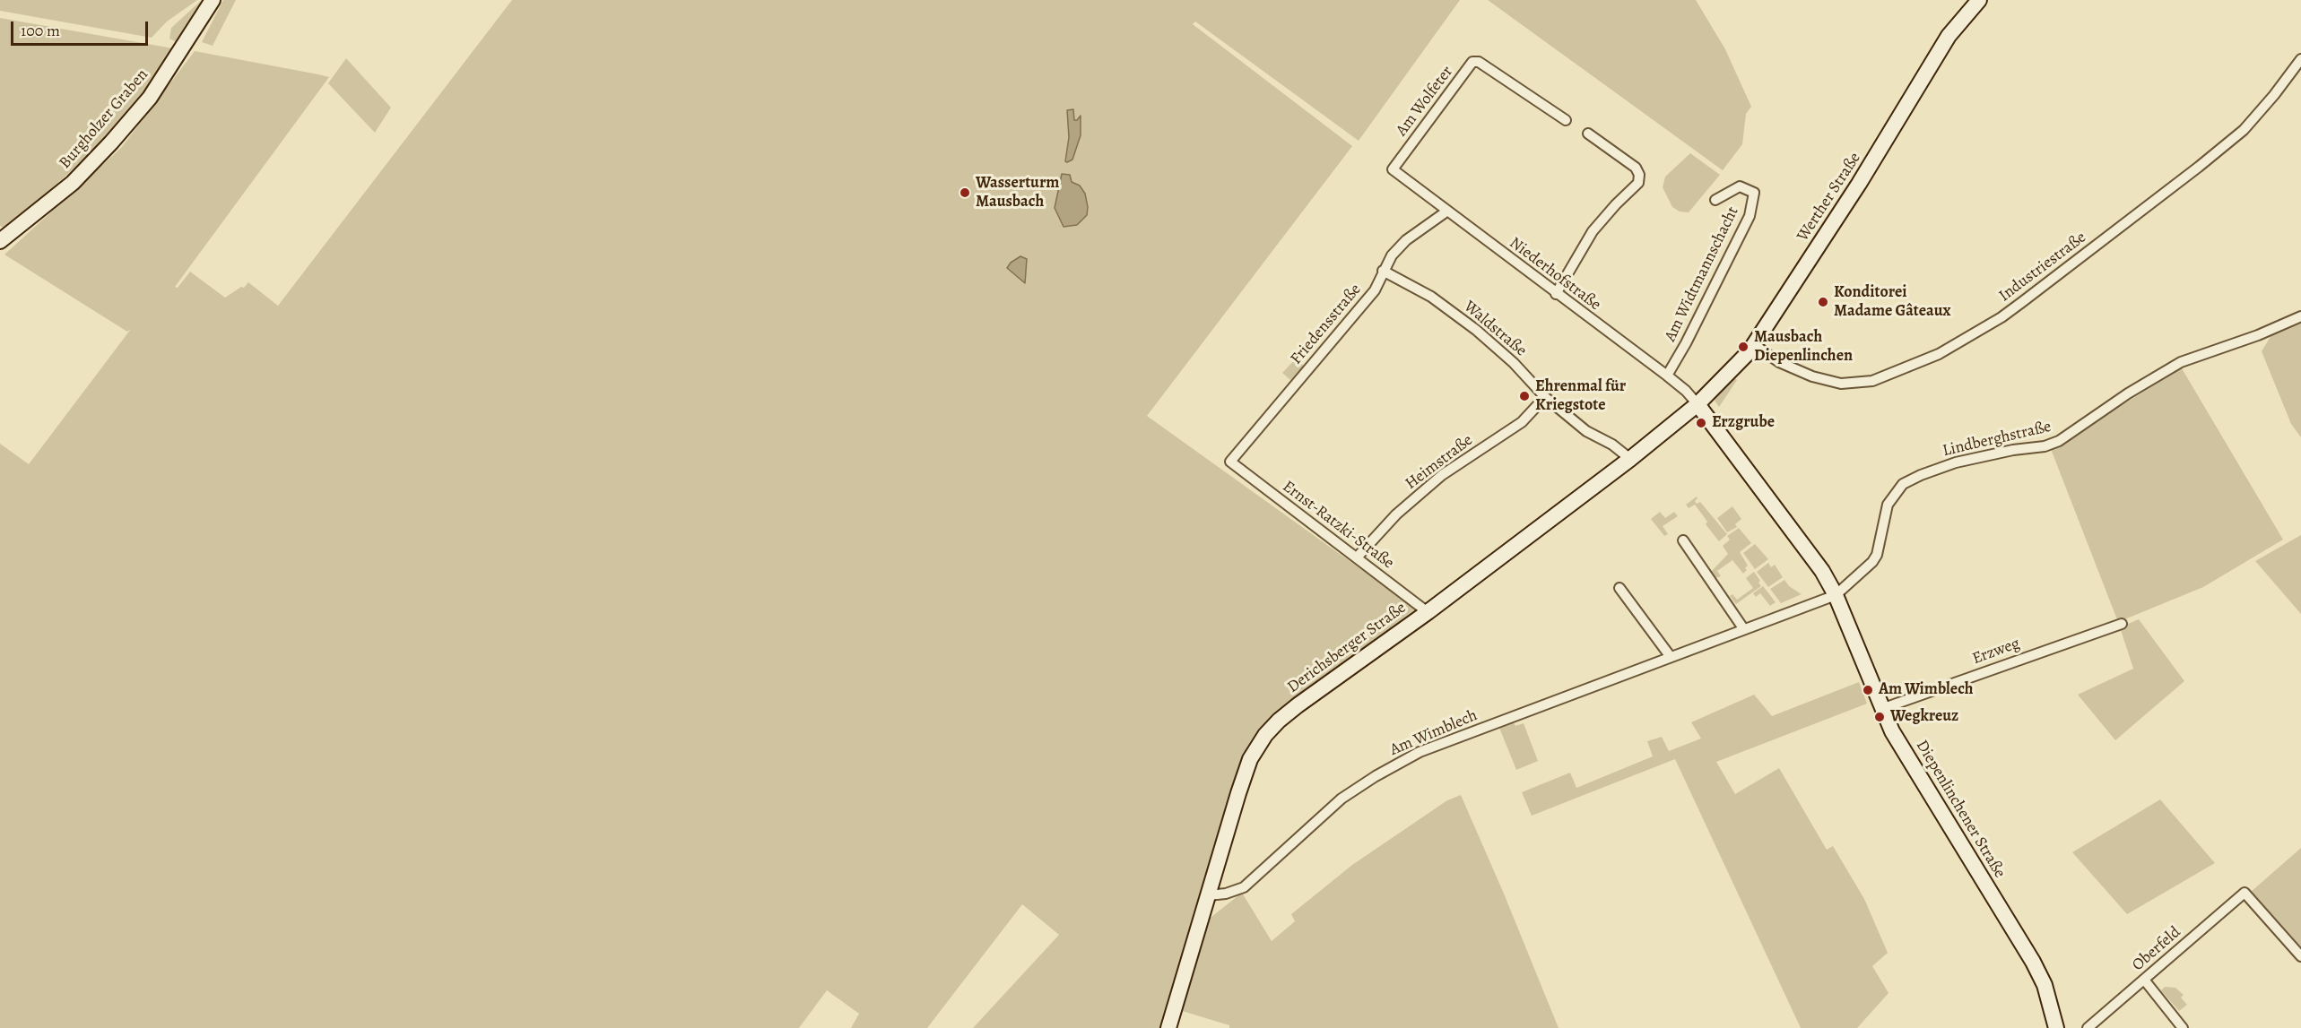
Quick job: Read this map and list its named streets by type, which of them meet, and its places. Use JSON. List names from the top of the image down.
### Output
{
  "streets": {
    "street": [
      "Am Wolfeter",
      "Burgholzer Graben",
      "Werther Straße",
      "Industriestraße",
      "Niederhofstraße",
      "Am Widtmannschacht",
      "Friedensstraße",
      "Waldstraße",
      "Lindberghstraße",
      "Heimstraße",
      "Ernst-Ratzki-Straße",
      "Derichsberger Straße",
      "Erzweg",
      "Am Wimblech",
      "Diepenlinchener Straße",
      "Oberfeld"
    ]
  },
  "crossings": [
    ["Am Wolfeter", "Niederhofstraße"],
    ["Werther Straße", "Industriestraße"],
    ["Werther Straße", "Niederhofstraße"],
    ["Werther Straße", "Derichsberger Straße"],
    ["Werther Straße", "Diepenlinchener Straße"],
    ["Niederhofstraße", "Am Widtmannschacht"],
    ["Niederhofstraße", "Friedensstraße"],
    ["Niederhofstraße", "Derichsberger Straße"],
    ["Niederhofstraße", "Diepenlinchener Straße"],
    ["Friedensstraße", "Waldstraße"],
    ["Friedensstraße", "Ernst-Ratzki-Straße"],
    ["Waldstraße", "Heimstraße"],
    ["Waldstraße", "Derichsberger Straße"],
    ["Lindberghstraße", "Am Wimblech"],
    ["Lindberghstraße", "Diepenlinchener Straße"],
    ["Heimstraße", "Ernst-Ratzki-Straße"],
    ["Ernst-Ratzki-Straße", "Derichsberger Straße"],
    ["Derichsberger Straße", "Am Wimblech"],
    ["Derichsberger Straße", "Diepenlinchener Straße"],
    ["Erzweg", "Diepenlinchener Straße"],
    ["Am Wimblech", "Diepenlinchener Straße"]
  ],
  "places": [
    "Wasserturm Mausbach",
    "Konditorei Madame Gâteaux",
    "Mausbach Diepenlinchen",
    "Ehrenmal für Kriegstote",
    "Erzgrube",
    "Am Wimblech",
    "Wegkreuz"
  ],
  "scale_bar": "100 m"
}
